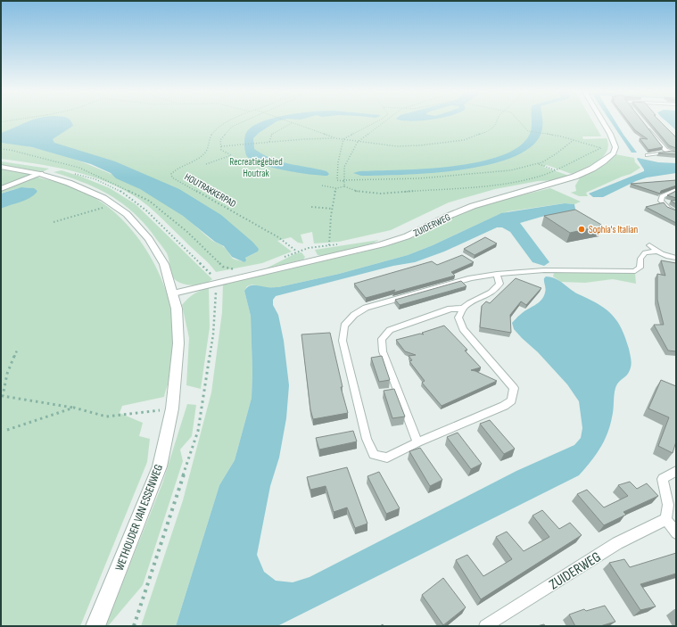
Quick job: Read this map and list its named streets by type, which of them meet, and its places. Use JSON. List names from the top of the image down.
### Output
{
  "streets": {
    "street": ["ZUIDERWEG", "WETHOUDER VAN ESSENWEG"],
    "path": ["HOUTRAKKERPAD"]
  },
  "crossings": [
    ["ZUIDERWEG", "WETHOUDER VAN ESSENWEG"]
  ],
  "parks": ["Recreatiegebied Houtrak"],
  "places": ["Sophia's Italian"]
}
